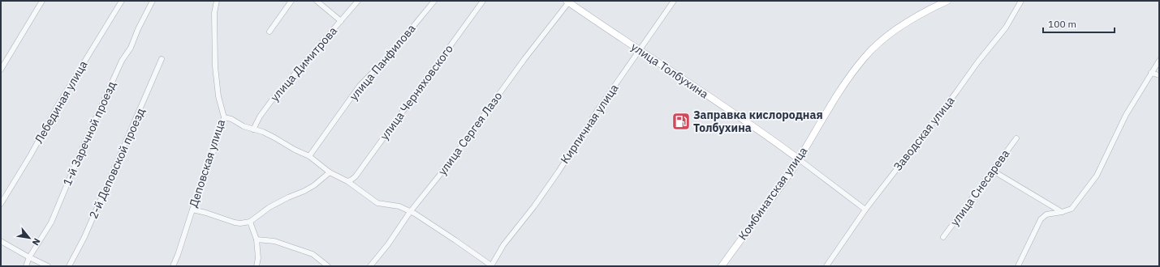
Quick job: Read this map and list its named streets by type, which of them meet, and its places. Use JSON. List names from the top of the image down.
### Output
{
  "streets": {
    "main road": ["улица Толбухина", "Комбинатская улица"],
    "street": [
      "улица Панфилова",
      "улица Димитрова",
      "улица Черняховского",
      "Лебединая улица",
      "Кирпичная улица",
      "1-й Заречной проезд",
      "улица Сергея Лазо",
      "Заводская улица",
      "2-й Деповской проезд",
      "Деповская улица",
      "улица Снесарева"
    ]
  },
  "crossings": [
    ["улица Толбухина", "Кирпичная улица"],
    ["улица Толбухина", "улица Сергея Лазо"],
    ["улица Толбухина", "Заводская улица"],
    ["улица Толбухина", "Комбинатская улица"]
  ],
  "places": {
    "fuel station": ["Заправка кислородная Толбухина"]
  },
  "scale_bar": "100 m",
  "north": "bottom right"
}
